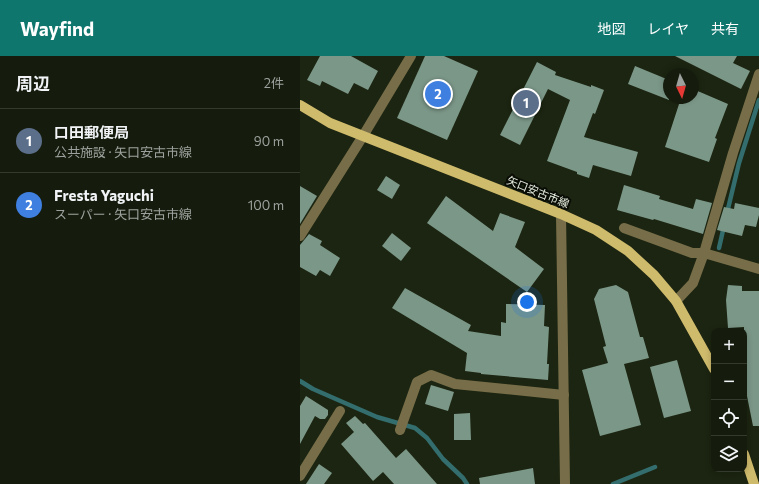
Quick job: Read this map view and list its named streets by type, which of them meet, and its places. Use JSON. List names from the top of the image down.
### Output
{
  "streets": {
    "main road": ["矢口安古市線"]
  },
  "north": "bottom",
  "page": {
    "header": "Wayfind",
    "nav": ["地図", "レイヤ", "共有"],
    "heading": ["周辺", "2件"],
    "pins": ["2", "1"],
    "list": [
      {
        "mark": "1",
        "name": "口田郵便局",
        "note": "公共施設 · 矢口安古市線",
        "value": "90 m"
      },
      {
        "mark": "2",
        "name": "Fresta Yaguchi",
        "note": "スーパー · 矢口安古市線",
        "value": "100 m"
      }
    ],
    "map_buttons": ["+", "−"]
  }
}
